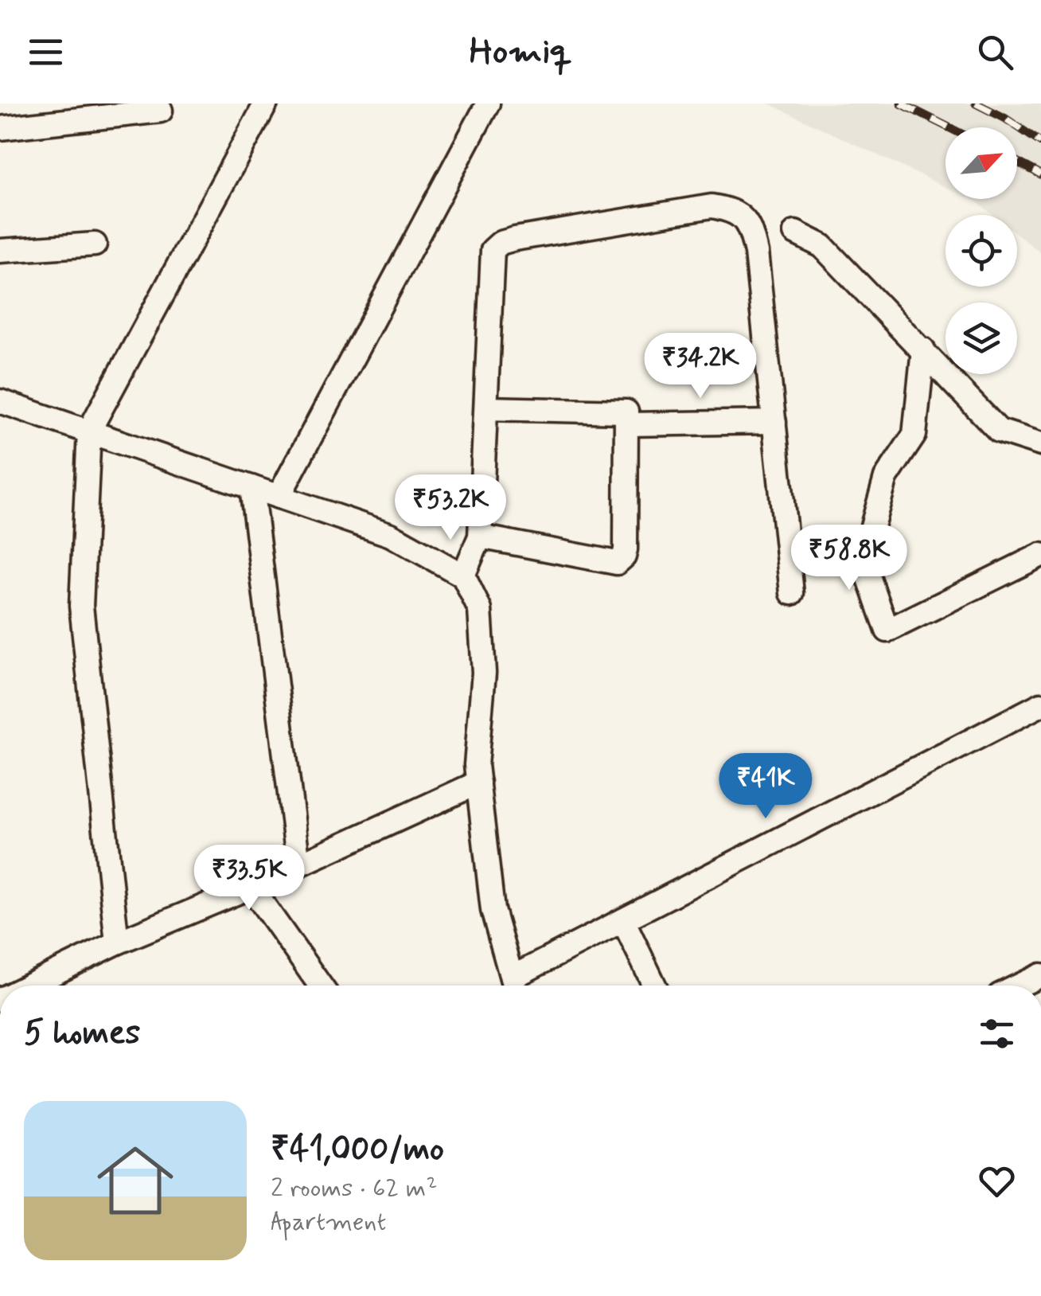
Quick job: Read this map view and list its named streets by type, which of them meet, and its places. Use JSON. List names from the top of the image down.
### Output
{
  "north": "top right",
  "page": {
    "header": "Homiq",
    "price": [
      "₹34.2K",
      "₹53.2K",
      "₹58.8K",
      "₹41K",
      "₹33.5K"
    ],
    "heading": "5 homes",
    "list": [
      {
        "name": "₹41,000/mo",
        "note": "2 rooms · 62 m² · Apartment"
      }
    ]
  }
}
